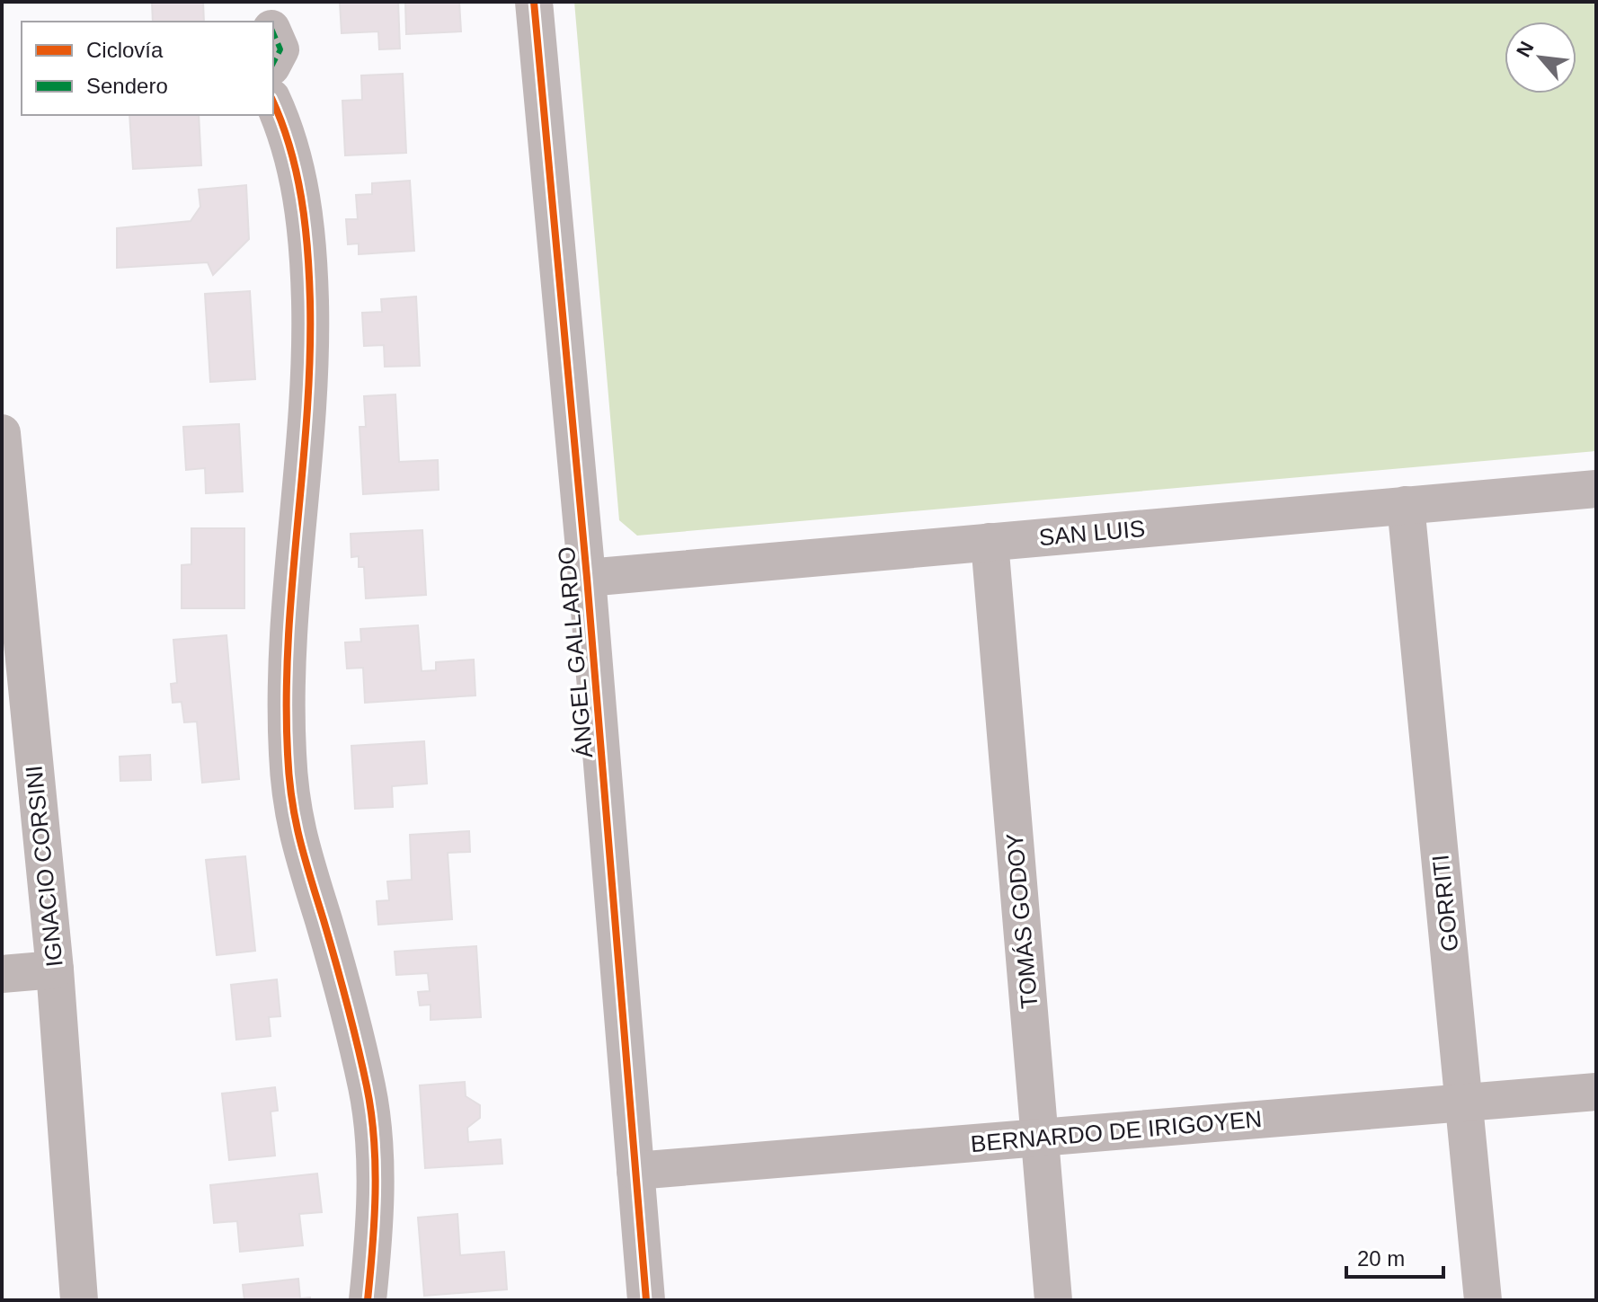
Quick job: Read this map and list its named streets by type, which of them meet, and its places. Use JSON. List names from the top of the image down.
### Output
{
  "streets": {
    "street": [
      "SAN LUIS",
      "ÁNGEL GALLARDO",
      "IGNACIO CORSINI",
      "GORRITI",
      "TOMÁS GODOY",
      "BERNARDO DE IRIGOYEN"
    ]
  },
  "crossings": [
    ["SAN LUIS", "ÁNGEL GALLARDO"],
    ["SAN LUIS", "GORRITI"],
    ["SAN LUIS", "TOMÁS GODOY"],
    ["ÁNGEL GALLARDO", "BERNARDO DE IRIGOYEN"],
    ["GORRITI", "BERNARDO DE IRIGOYEN"],
    ["TOMÁS GODOY", "BERNARDO DE IRIGOYEN"]
  ],
  "legend": ["Ciclovía", "Sendero"],
  "scale_bar": "20 m",
  "north": "top left"
}
